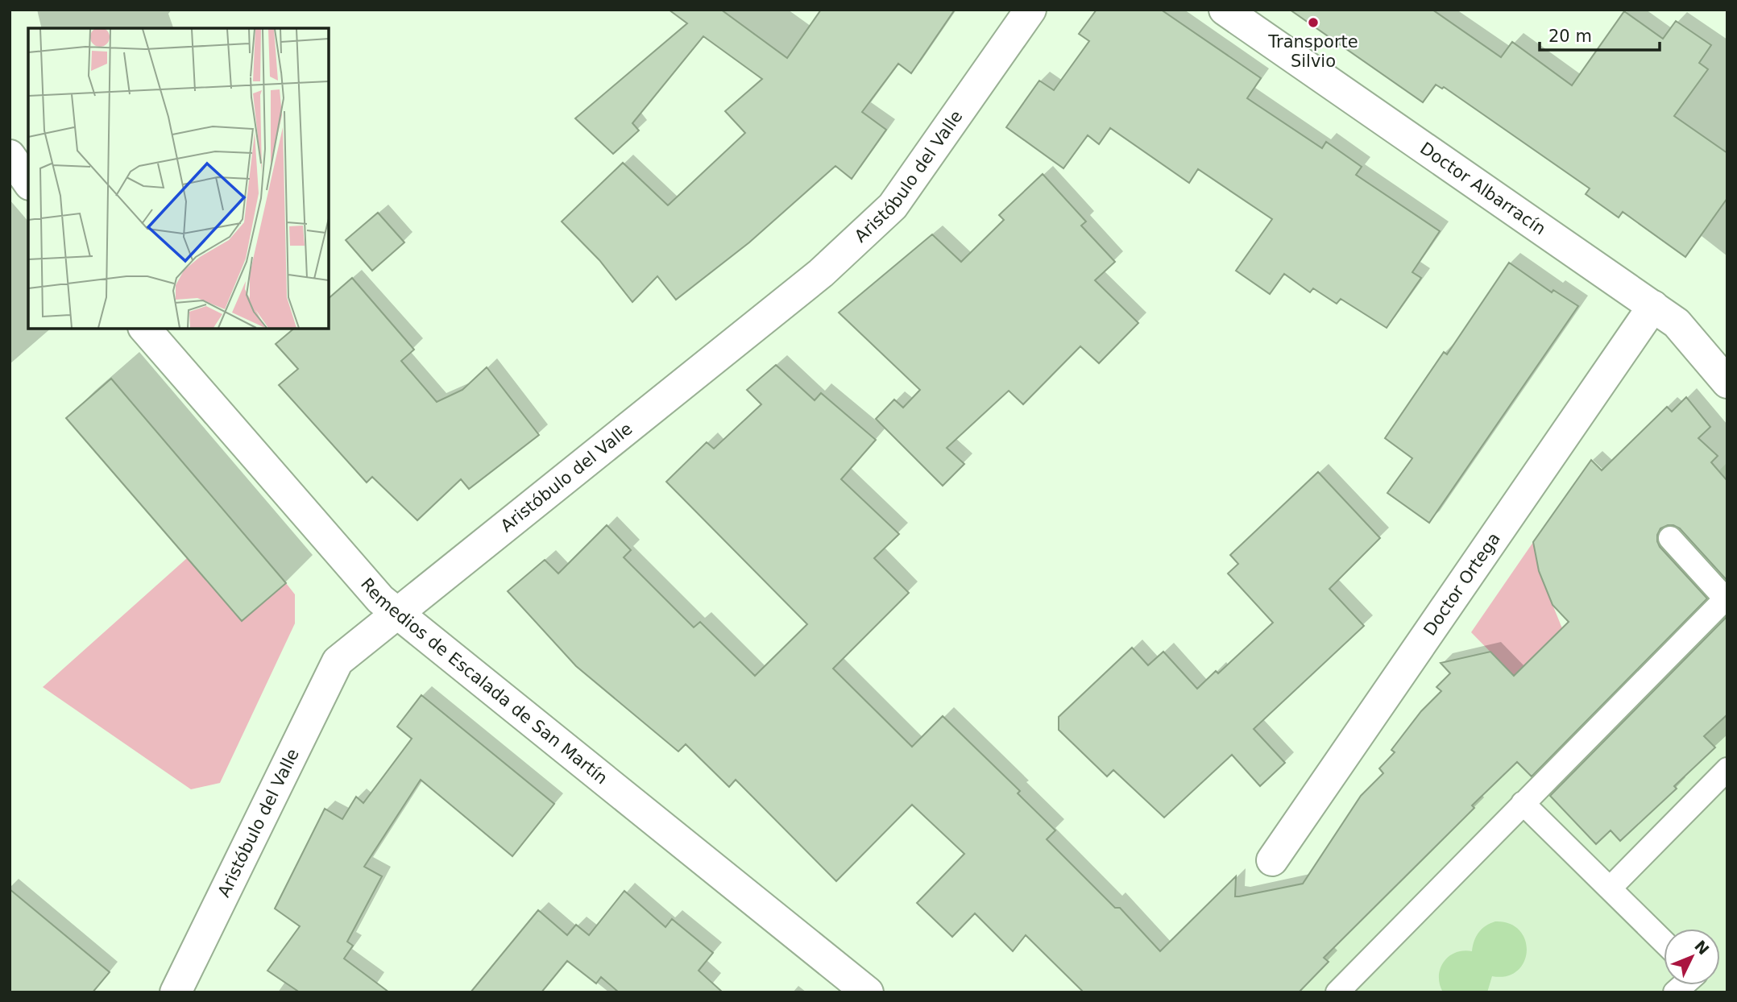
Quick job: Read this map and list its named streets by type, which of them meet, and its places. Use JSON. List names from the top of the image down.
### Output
{
  "streets": {
    "street": [
      "Aristóbulo del Valle",
      "Doctor Albarracín",
      "Doctor Ortega",
      "Remedios de Escalada de San Martín"
    ]
  },
  "crossings": [
    ["Aristóbulo del Valle", "Remedios de Escalada de San Martín"],
    ["Doctor Albarracín", "Doctor Ortega"]
  ],
  "places": ["Transporte Silvio"],
  "scale_bar": "20 m",
  "north": "top right"
}
